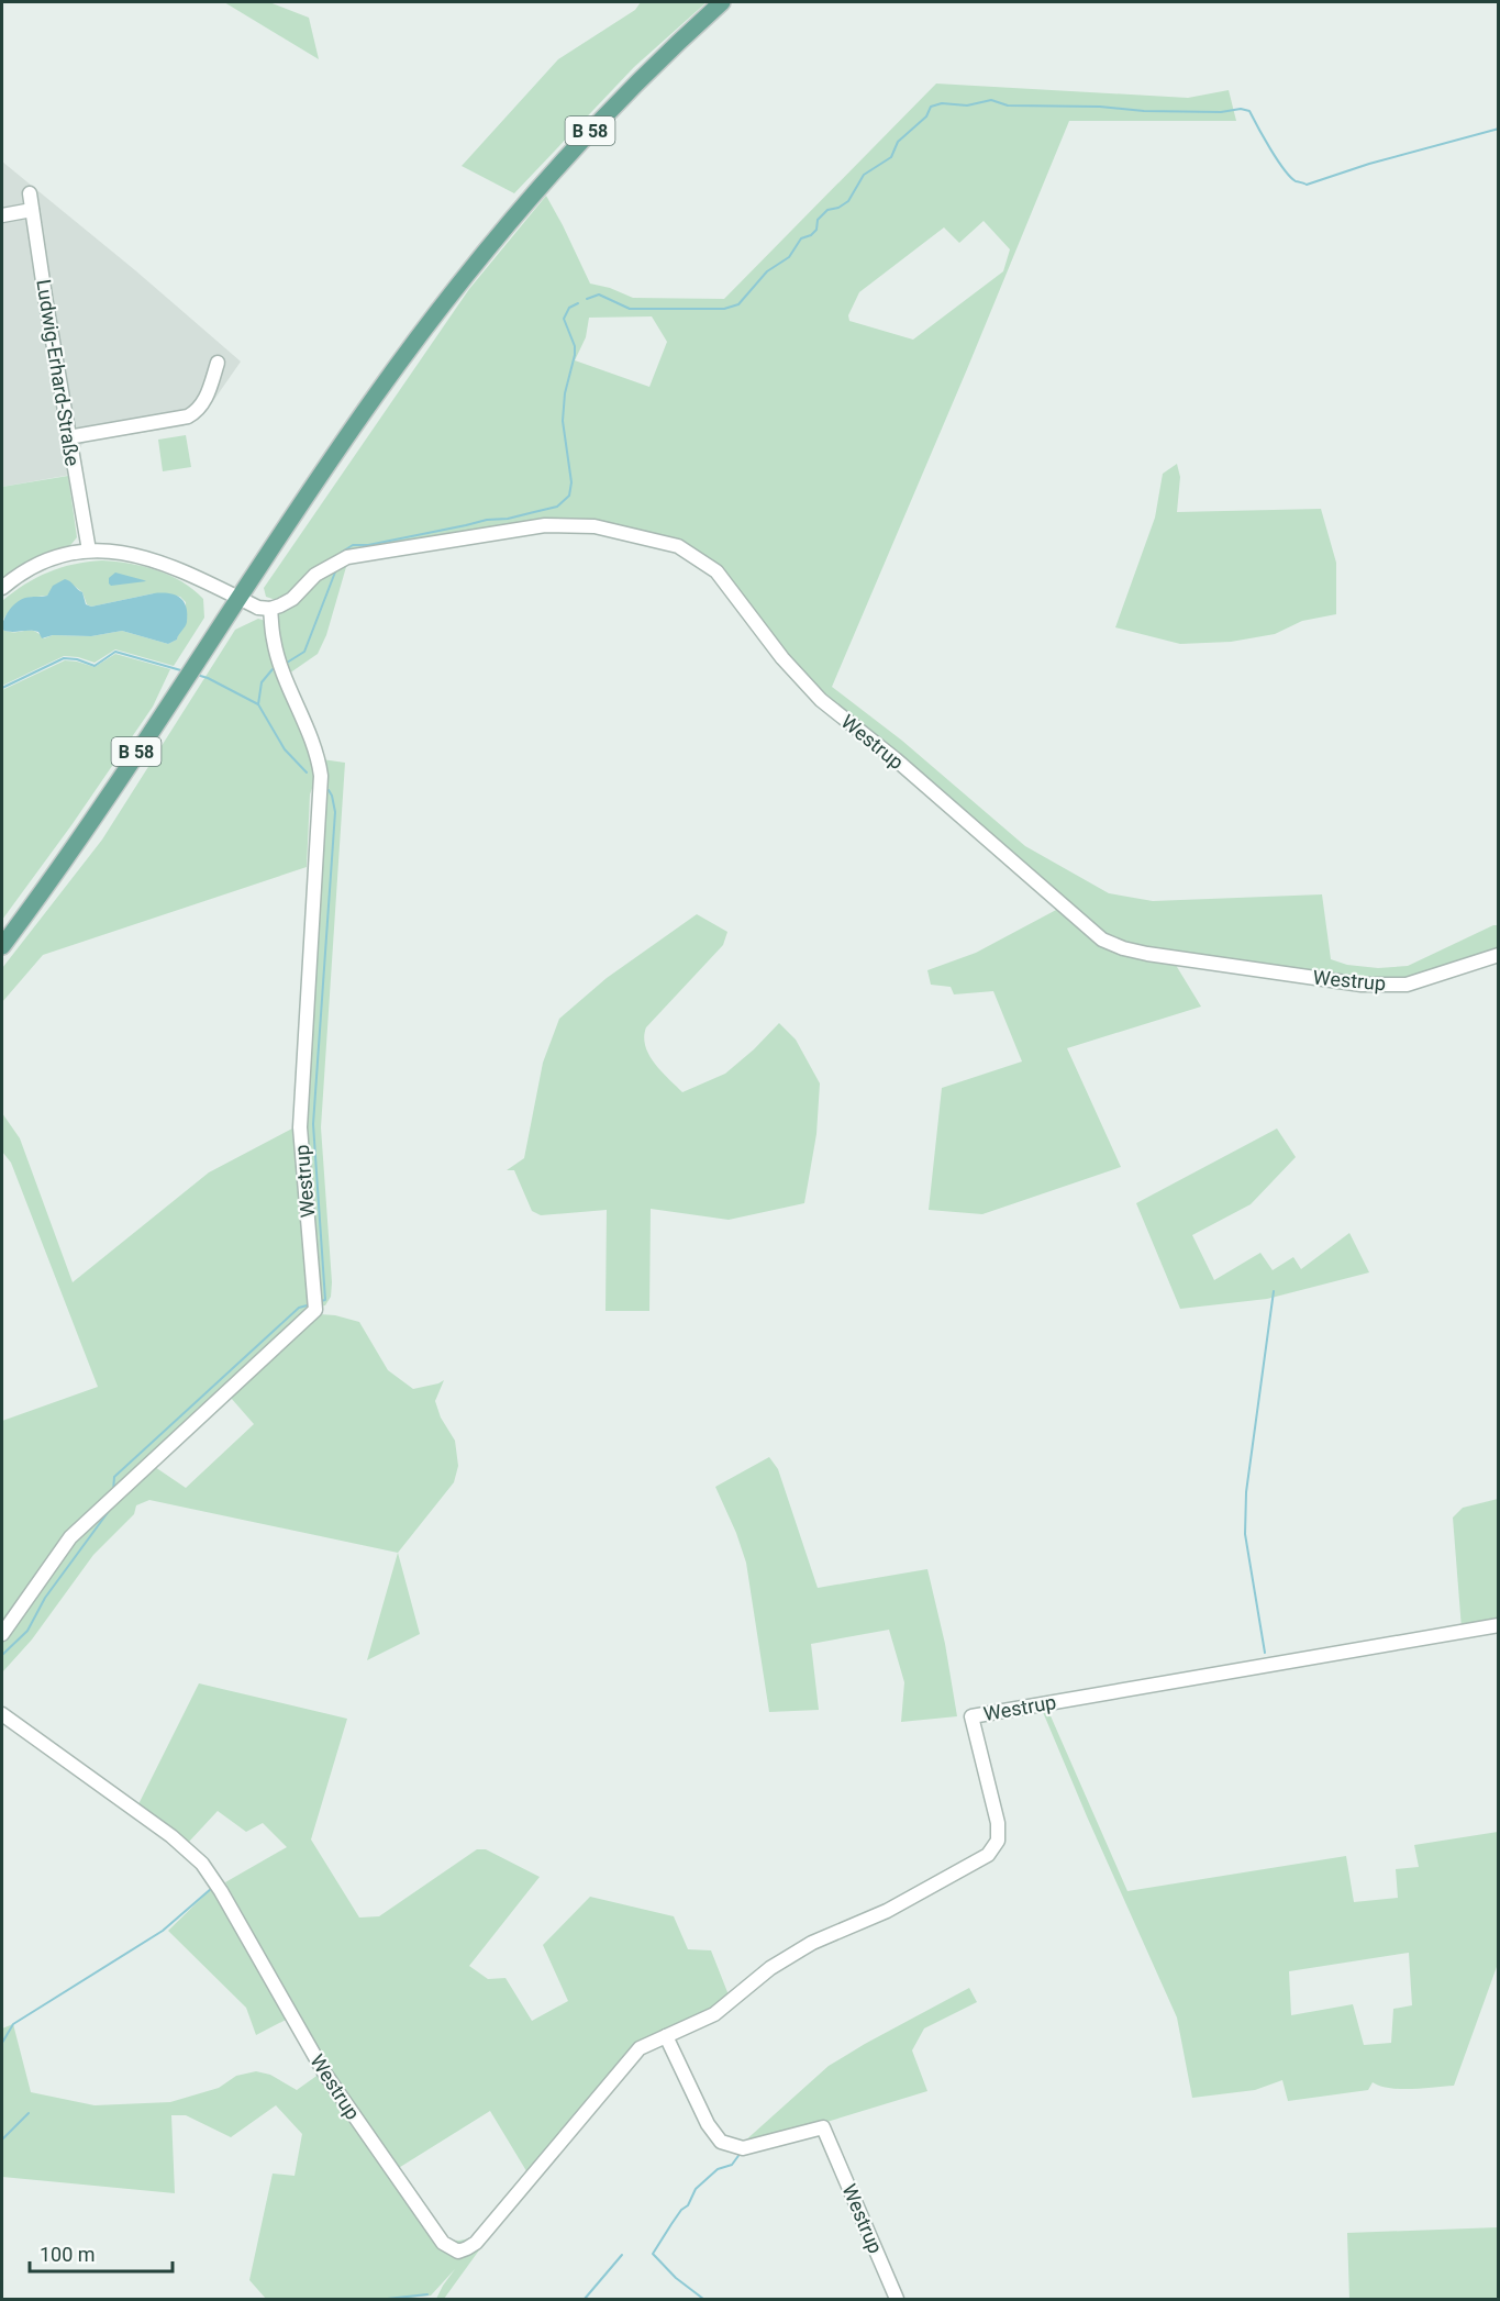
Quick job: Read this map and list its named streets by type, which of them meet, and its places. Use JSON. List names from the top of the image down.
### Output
{
  "streets": {
    "main road": ["B 58"],
    "street": ["Ludwig-Erhard-Straße", "Westrup"]
  },
  "scale_bar": "100 m"
}
